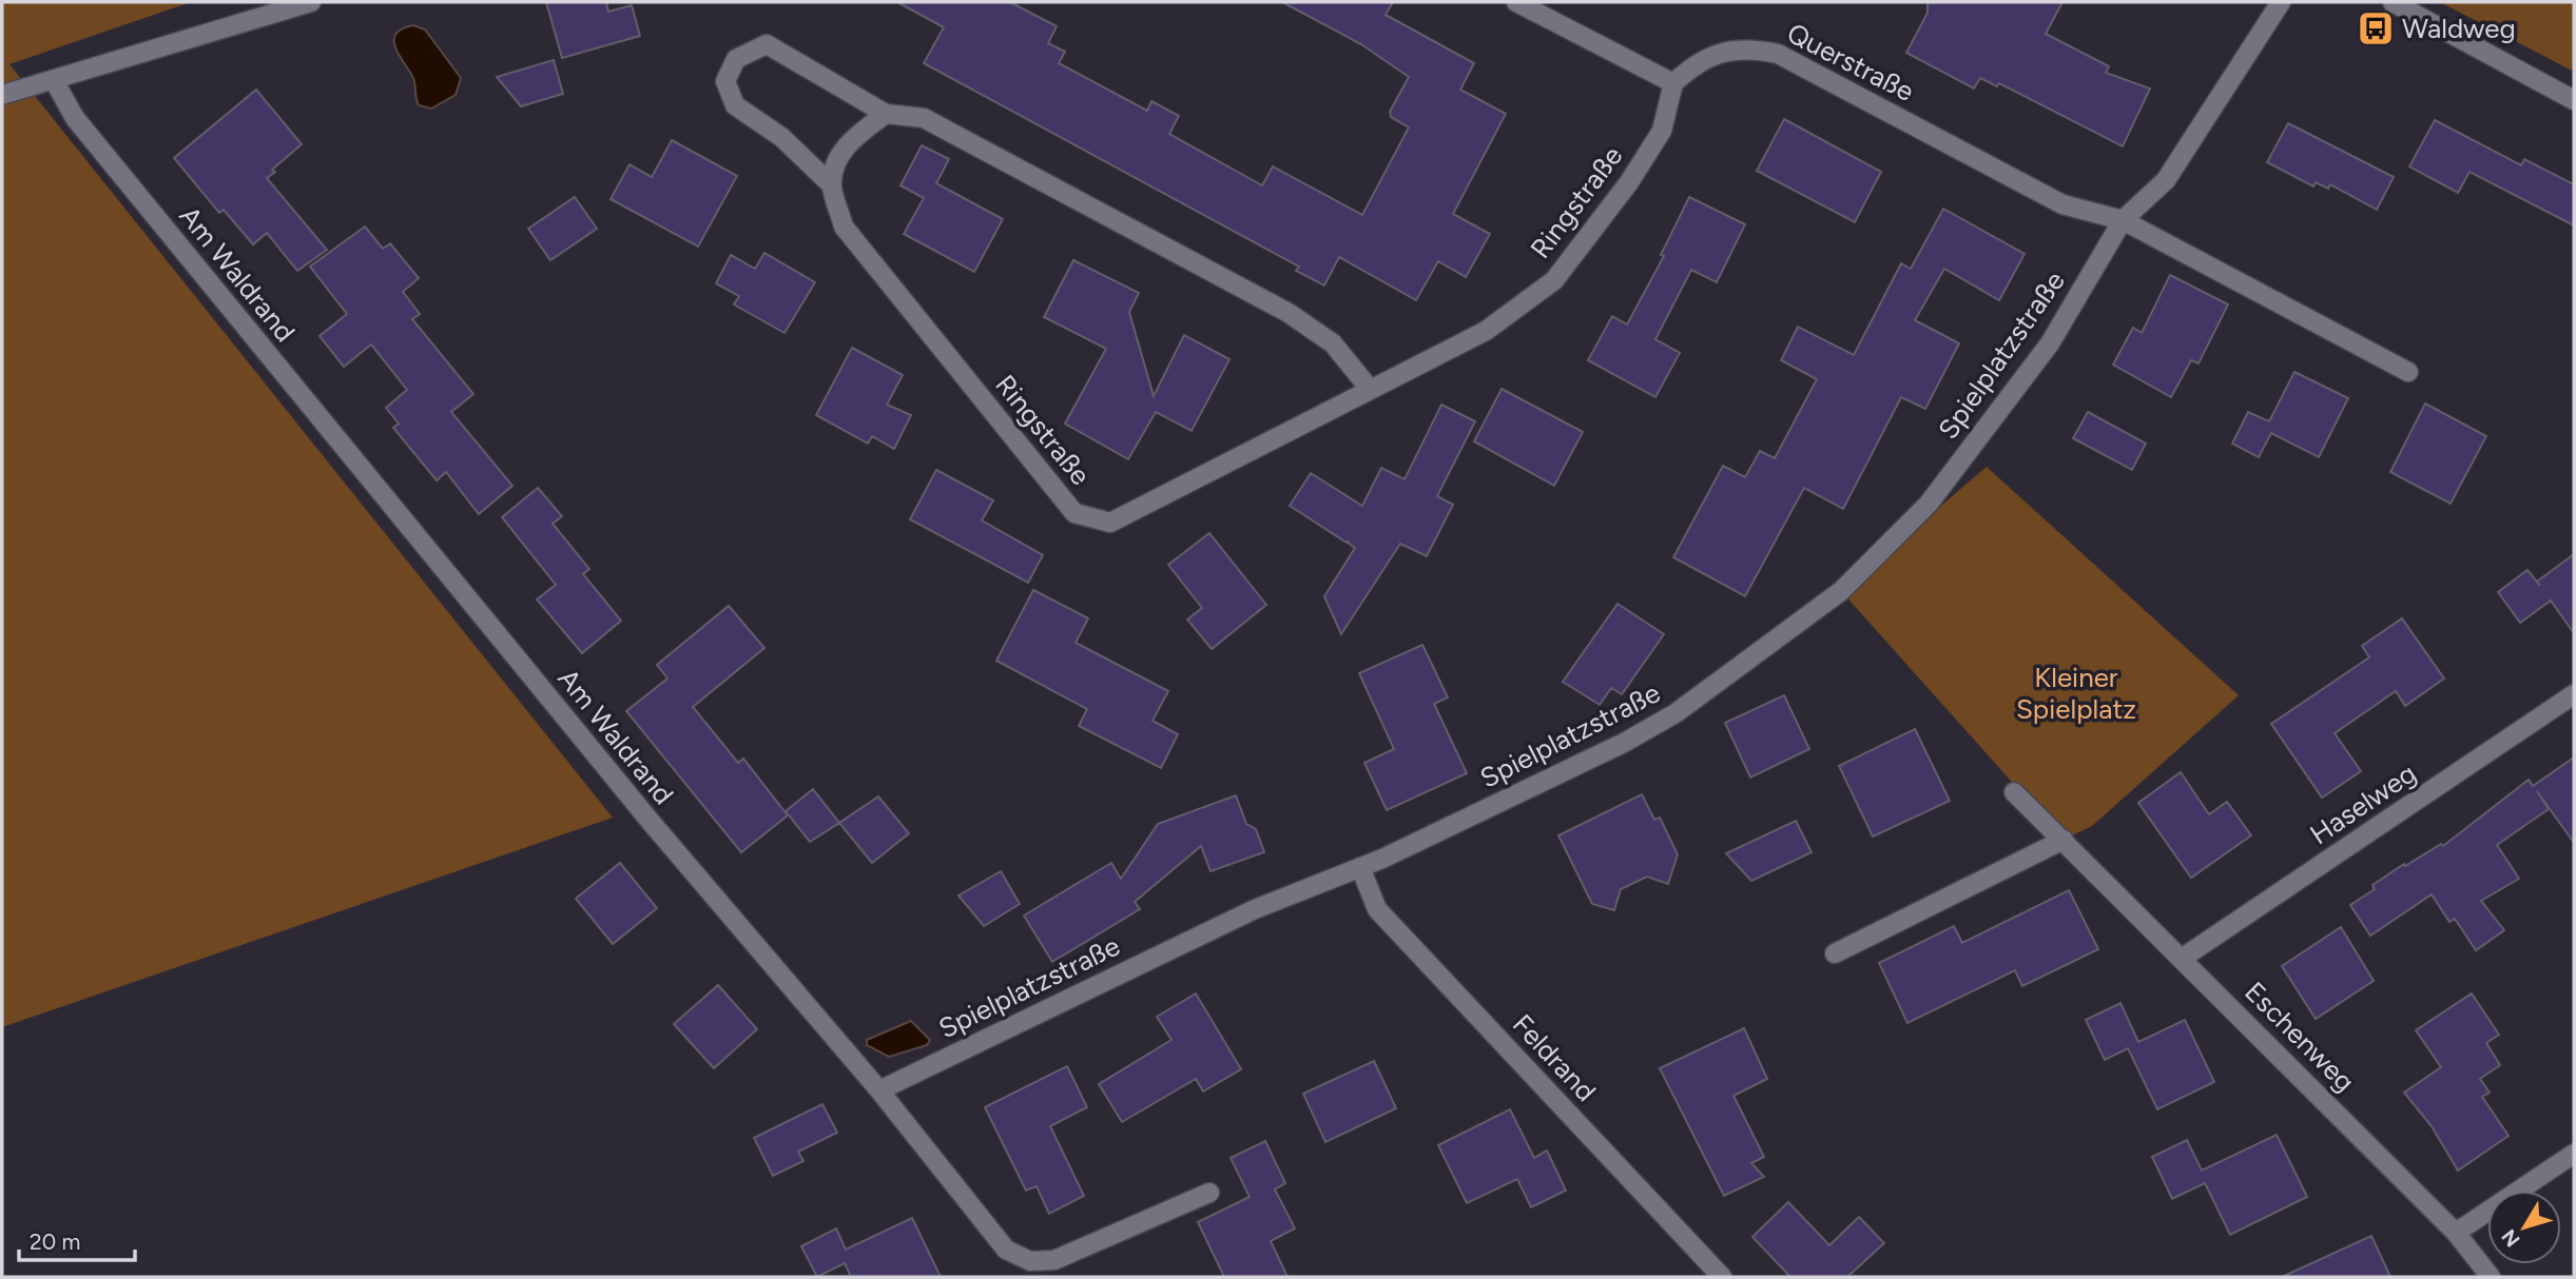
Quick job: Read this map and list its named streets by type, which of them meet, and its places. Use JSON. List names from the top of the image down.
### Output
{
  "streets": {
    "street": [
      "Querstraße",
      "Ringstraße",
      "Am Waldrand",
      "Spielplatzstraße",
      "Haselweg",
      "Eschenweg",
      "Feldrand"
    ]
  },
  "crossings": [
    ["Querstraße", "Ringstraße"],
    ["Querstraße", "Spielplatzstraße"],
    ["Am Waldrand", "Spielplatzstraße"],
    ["Spielplatzstraße", "Feldrand"],
    ["Haselweg", "Eschenweg"]
  ],
  "parks": ["Kleiner Spielplatz"],
  "places": {
    "bus stop": ["Waldweg"]
  },
  "scale_bar": "20 m",
  "north": "bottom left"
}
